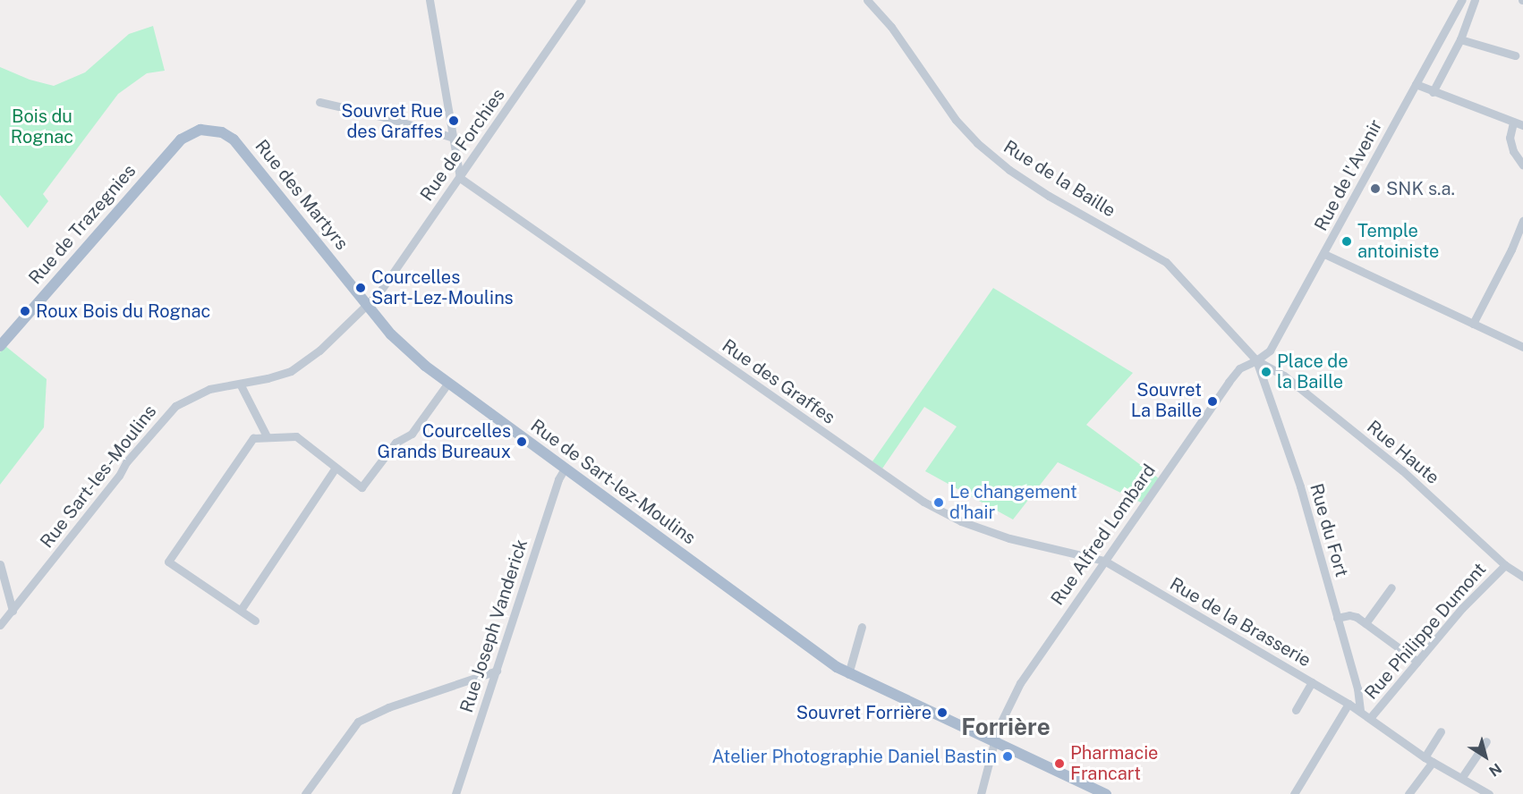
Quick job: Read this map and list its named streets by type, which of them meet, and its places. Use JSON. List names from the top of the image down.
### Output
{
  "streets": {
    "main road": ["Rue des Martyrs", "Rue de Trazegnies", "Rue de Sart-lez-Moulins"],
    "street": [
      "Rue de Forchies",
      "Rue de l'Avenir",
      "Rue de la Baille",
      "Rue des Graffes",
      "Rue Haute",
      "Rue Sart-les-Moulins",
      "Rue du Fort",
      "Rue Alfred Lombard",
      "Rue de la Brasserie",
      "Rue Joseph Vanderick",
      "Rue Philippe Dumont"
    ]
  },
  "crossings": [
    ["Rue de Forchies", "Rue des Martyrs"],
    ["Rue de Forchies", "Rue des Graffes"],
    ["Rue de Forchies", "Rue Sart-les-Moulins"],
    ["Rue de Forchies", "Rue de Sart-lez-Moulins"],
    ["Rue de l'Avenir", "Rue de la Baille"],
    ["Rue de l'Avenir", "Rue Haute"],
    ["Rue de l'Avenir", "Rue du Fort"],
    ["Rue de l'Avenir", "Rue Alfred Lombard"],
    ["Rue de la Baille", "Rue Haute"],
    ["Rue de la Baille", "Rue du Fort"],
    ["Rue de la Baille", "Rue Alfred Lombard"],
    ["Rue des Martyrs", "Rue de Trazegnies"],
    ["Rue des Martyrs", "Rue de Sart-lez-Moulins"],
    ["Rue des Graffes", "Rue Alfred Lombard"],
    ["Rue des Graffes", "Rue de la Brasserie"],
    ["Rue Haute", "Rue du Fort"],
    ["Rue Haute", "Rue Alfred Lombard"],
    ["Rue Haute", "Rue Philippe Dumont"],
    ["Rue de Sart-lez-Moulins", "Rue Alfred Lombard"],
    ["Rue de Sart-lez-Moulins", "Rue Joseph Vanderick"],
    ["Rue du Fort", "Rue Alfred Lombard"],
    ["Rue du Fort", "Rue de la Brasserie"],
    ["Rue Alfred Lombard", "Rue de la Brasserie"],
    ["Rue de la Brasserie", "Rue Philippe Dumont"]
  ],
  "districts": ["Forrière"],
  "parks": ["Bois du Rognac"],
  "places": [
    "Souvret Rue des Graffes",
    "SNK s.a.",
    "Temple antoiniste",
    "Courcelles Sart-Lez-Moulins",
    "Roux Bois du Rognac",
    "Place de la Baille",
    "Souvret La Baille",
    "Courcelles Grands Bureaux",
    "Le changement d'hair",
    "Souvret Forrière",
    "Atelier Photographie Daniel Bastin",
    "Pharmacie Francart"
  ],
  "north": "bottom right"
}
